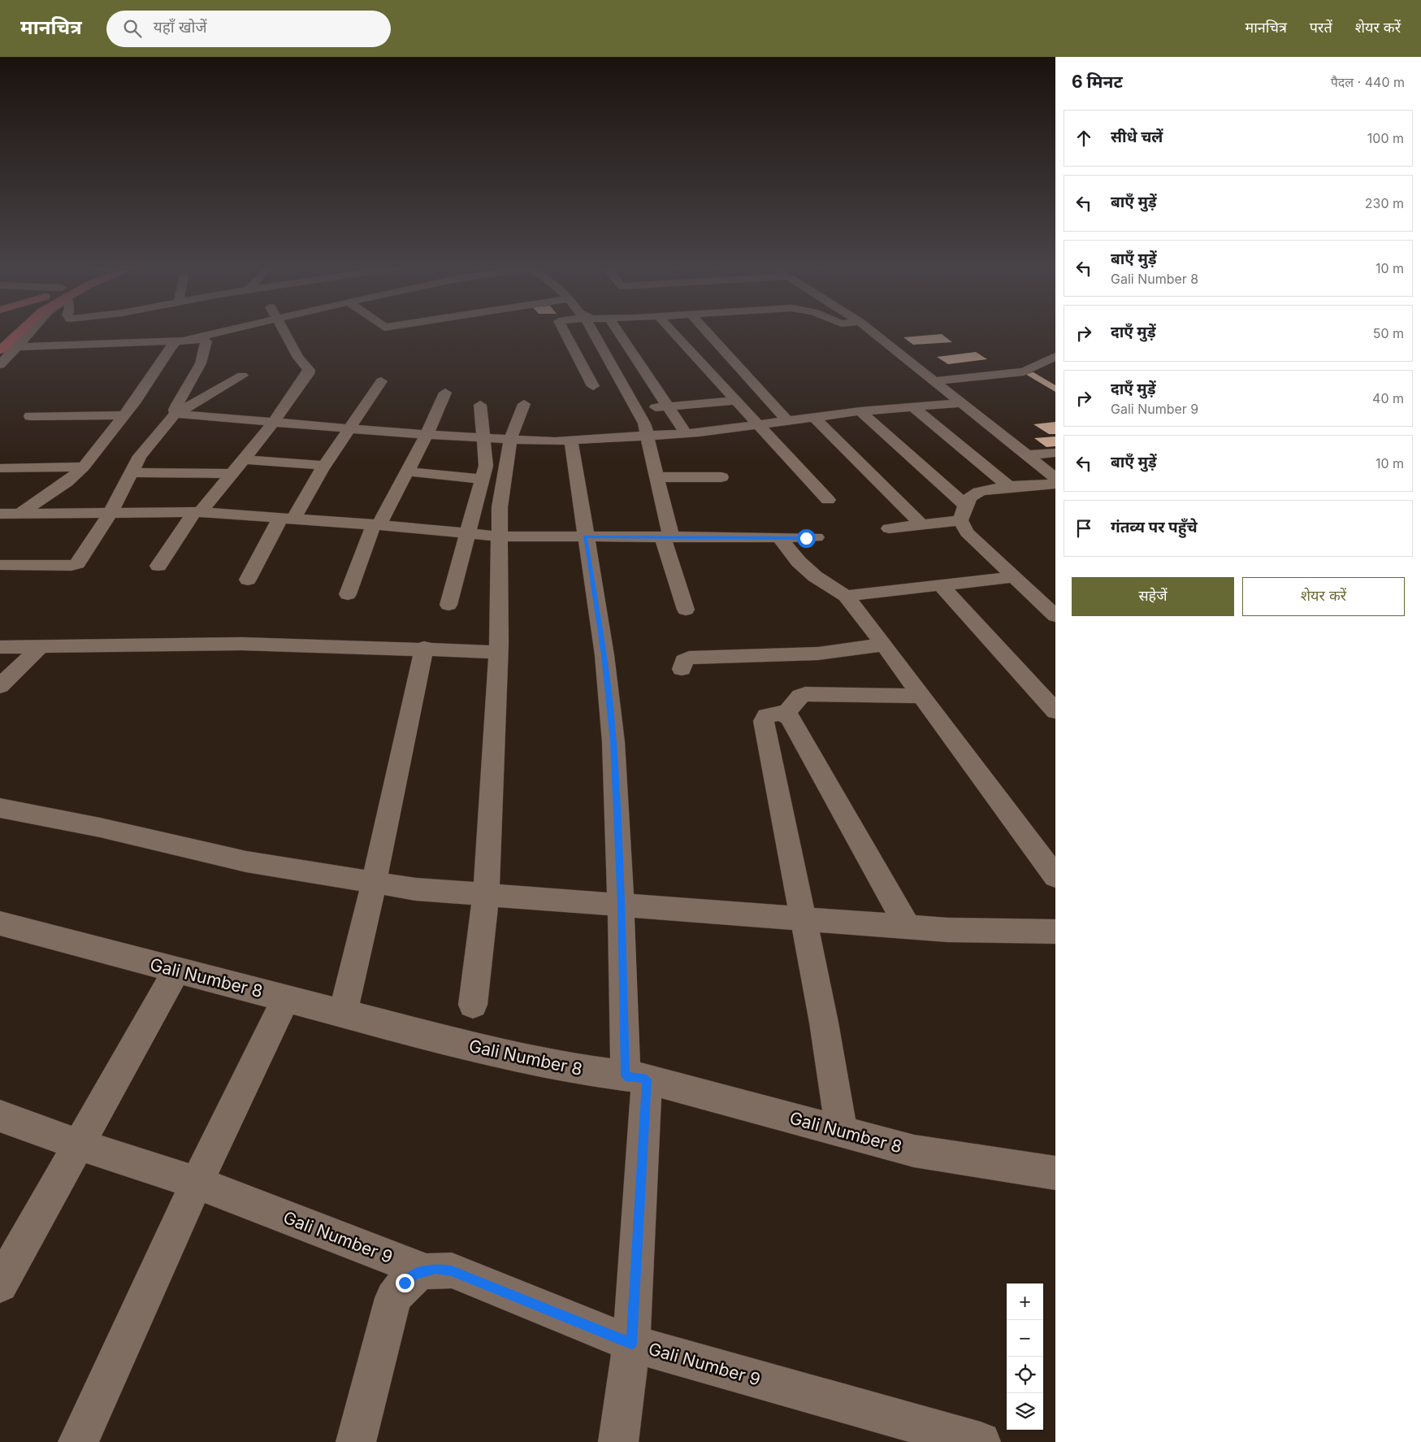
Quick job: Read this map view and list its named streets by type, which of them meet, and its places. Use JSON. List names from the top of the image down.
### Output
{
  "streets": {
    "street": ["Gali Number 8", "Gali Number 9"]
  },
  "page": {
    "header": "मानचित्र",
    "search": "यहाँ खोजें",
    "nav": ["मानचित्र", "परतें", "शेयर करें"],
    "heading": ["6 मिनट", "पैदल · 440 m"],
    "list": [
      ["सीधे चलें", "100 m"],
      ["बाएँ मुड़ें", "230 m"],
      ["बाएँ मुड़ें", "Gali Number 8", "10 m"],
      ["दाएँ मुड़ें", "50 m"],
      ["दाएँ मुड़ें", "Gali Number 9", "40 m"],
      ["बाएँ मुड़ें", "10 m"],
      "गंतव्य पर पहुँचे"
    ],
    "buttons": ["सहेजें", "शेयर करें"],
    "map_buttons": ["+", "−"]
  }
}
